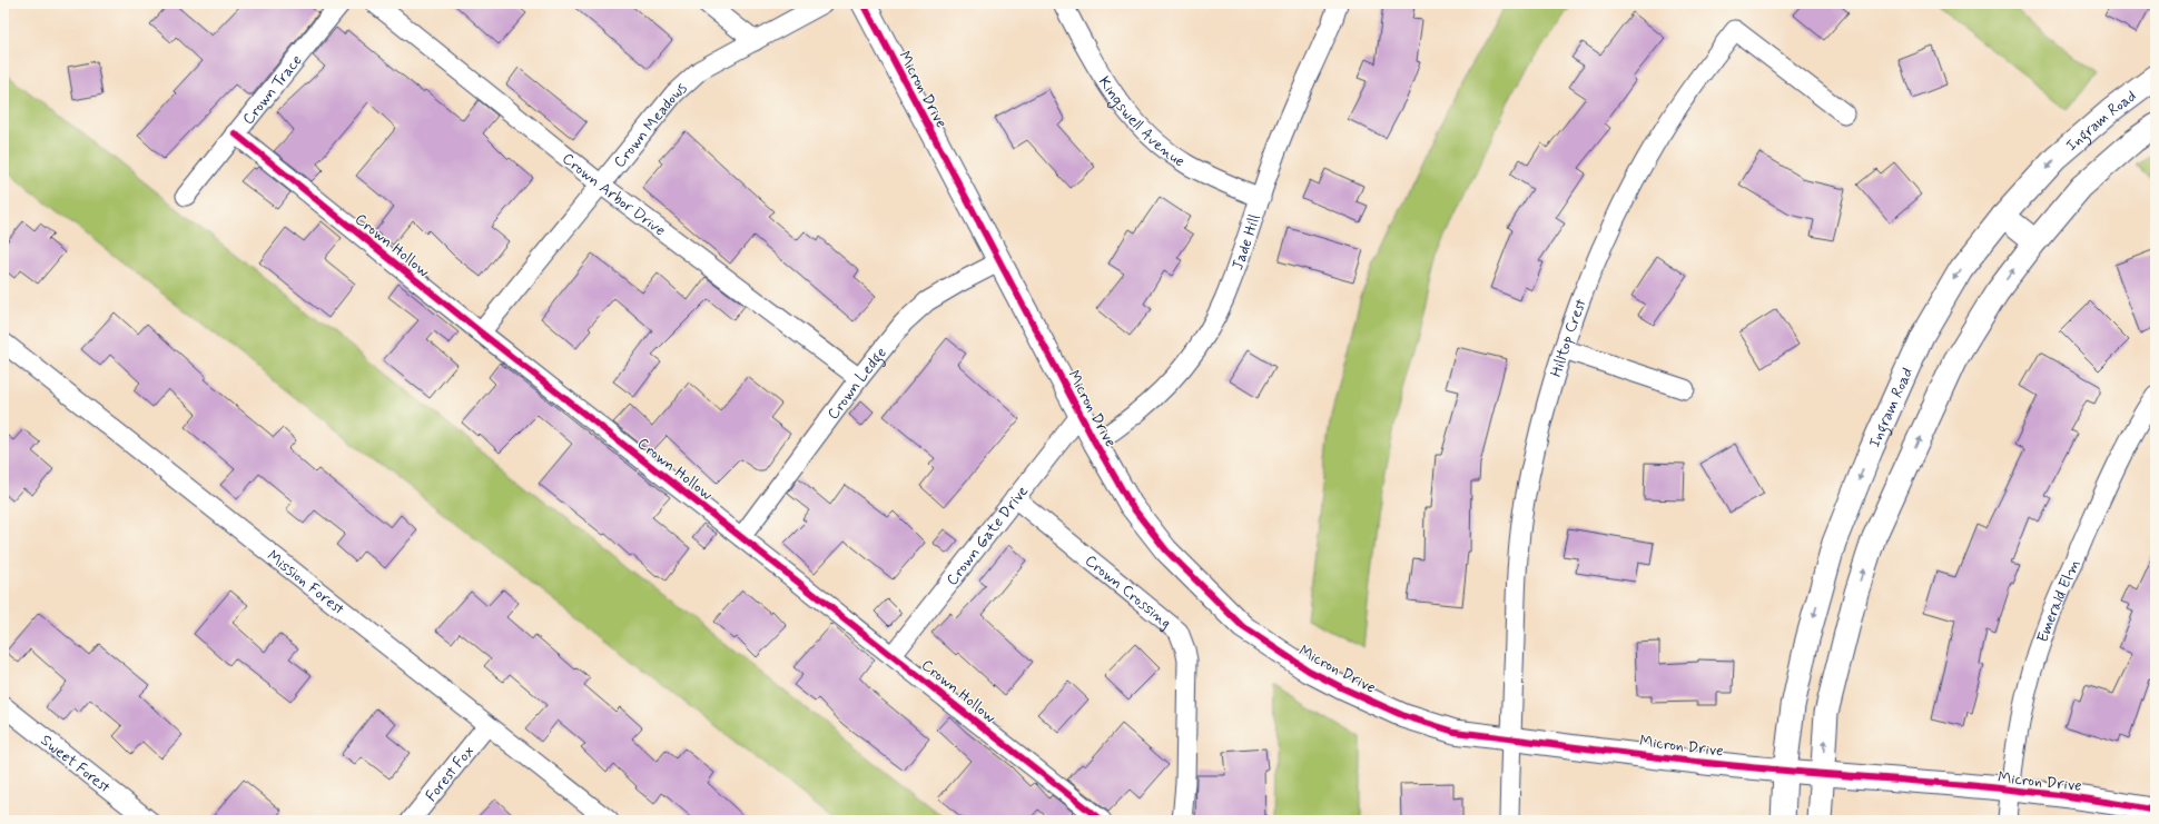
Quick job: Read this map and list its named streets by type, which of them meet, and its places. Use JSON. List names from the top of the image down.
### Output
{
  "streets": {
    "street": [
      "Crown Trace",
      "Micron Drive",
      "Kingswell Avenue",
      "Ingram Road",
      "Crown Meadows",
      "Crown Arbor Drive",
      "Jade Hill",
      "Crown Hollow",
      "Hilltop Crest",
      "Crown Ledge",
      "Crown Gate Drive",
      "Mission Forest",
      "Crown Crossing",
      "Emerald Elm",
      "Sweet Forest",
      "Forest Fox"
    ]
  },
  "crossings": [
    ["Crown Trace", "Crown Hollow"],
    ["Micron Drive", "Ingram Road"],
    ["Micron Drive", "Jade Hill"],
    ["Micron Drive", "Hilltop Crest"],
    ["Micron Drive", "Crown Ledge"],
    ["Micron Drive", "Crown Gate Drive"],
    ["Micron Drive", "Emerald Elm"],
    ["Kingswell Avenue", "Jade Hill"],
    ["Crown Meadows", "Crown Arbor Drive"],
    ["Crown Meadows", "Crown Hollow"],
    ["Crown Arbor Drive", "Crown Ledge"],
    ["Crown Hollow", "Crown Ledge"],
    ["Crown Hollow", "Crown Gate Drive"],
    ["Crown Gate Drive", "Crown Crossing"],
    ["Mission Forest", "Forest Fox"]
  ]
}
